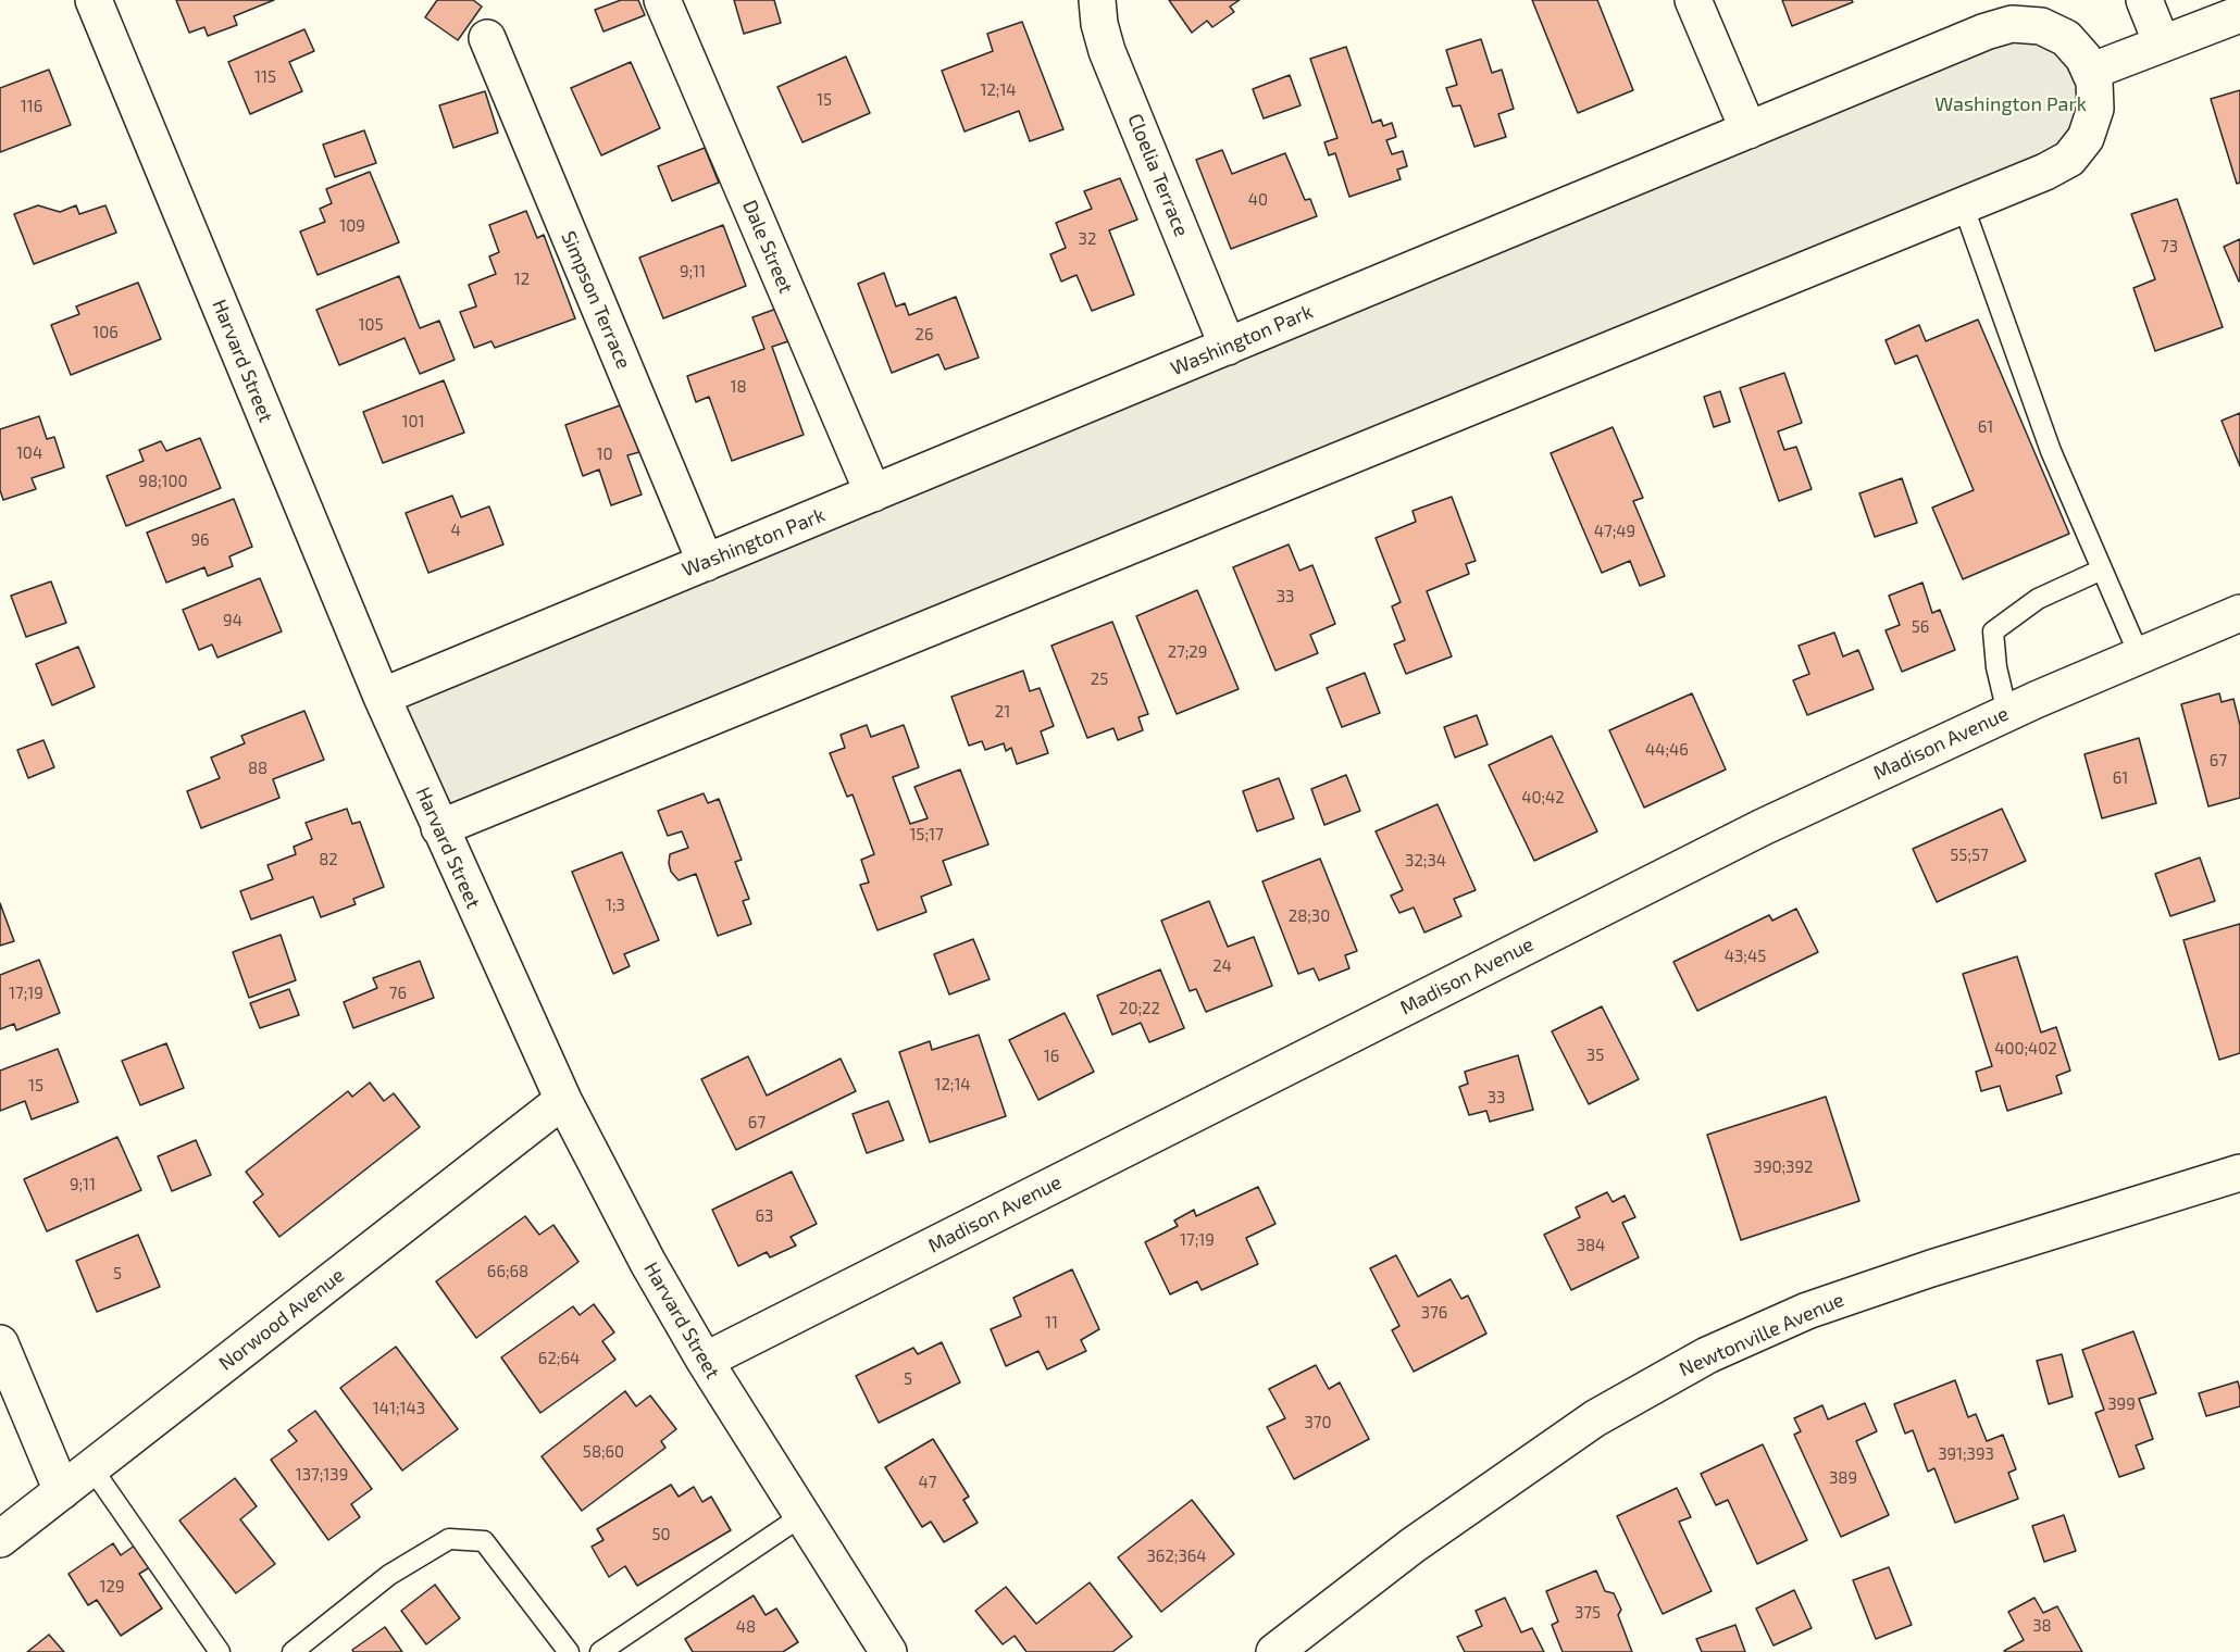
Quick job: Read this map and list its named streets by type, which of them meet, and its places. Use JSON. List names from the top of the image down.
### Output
{
  "streets": {
    "street": [
      "Cloelia Terrace",
      "Dale Street",
      "Simpson Terrace",
      "Washington Park",
      "Harvard Street",
      "Madison Avenue",
      "Norwood Avenue",
      "Newtonville Avenue"
    ]
  },
  "crossings": [
    ["Cloelia Terrace", "Washington Park"],
    ["Dale Street", "Washington Park"],
    ["Simpson Terrace", "Washington Park"],
    ["Washington Park", "Harvard Street"],
    ["Harvard Street", "Madison Avenue"],
    ["Harvard Street", "Norwood Avenue"]
  ],
  "parks": ["Washington Park"],
  "house_numbers": [
    "115",
    "12;14",
    "15",
    "116",
    "40",
    "109",
    "32",
    "73",
    "9;11",
    "12",
    "105",
    "106",
    "26",
    "18",
    "101",
    "61",
    "104",
    "10",
    "98;100",
    "4",
    "47;49",
    "96",
    "33",
    "94",
    "56",
    "27;29",
    "25",
    "21",
    "44;46",
    "67",
    "88",
    "61",
    "40;42",
    "15;17",
    "55;57",
    "82",
    "32;34",
    "1;3",
    "28;30",
    "43;45",
    "24",
    "17;19",
    "76",
    "20;22",
    "400;402",
    "35",
    "16",
    "12;14",
    "15",
    "33",
    "67",
    "390;392",
    "9;11",
    "63",
    "17;19",
    "384",
    "66;68",
    "5",
    "376",
    "11",
    "62;64",
    "5",
    "399",
    "141;143",
    "370",
    "58;60",
    "391;393",
    "137;139",
    "389",
    "47",
    "50",
    "362;364",
    "129",
    "375",
    "38",
    "48"
  ]
}
